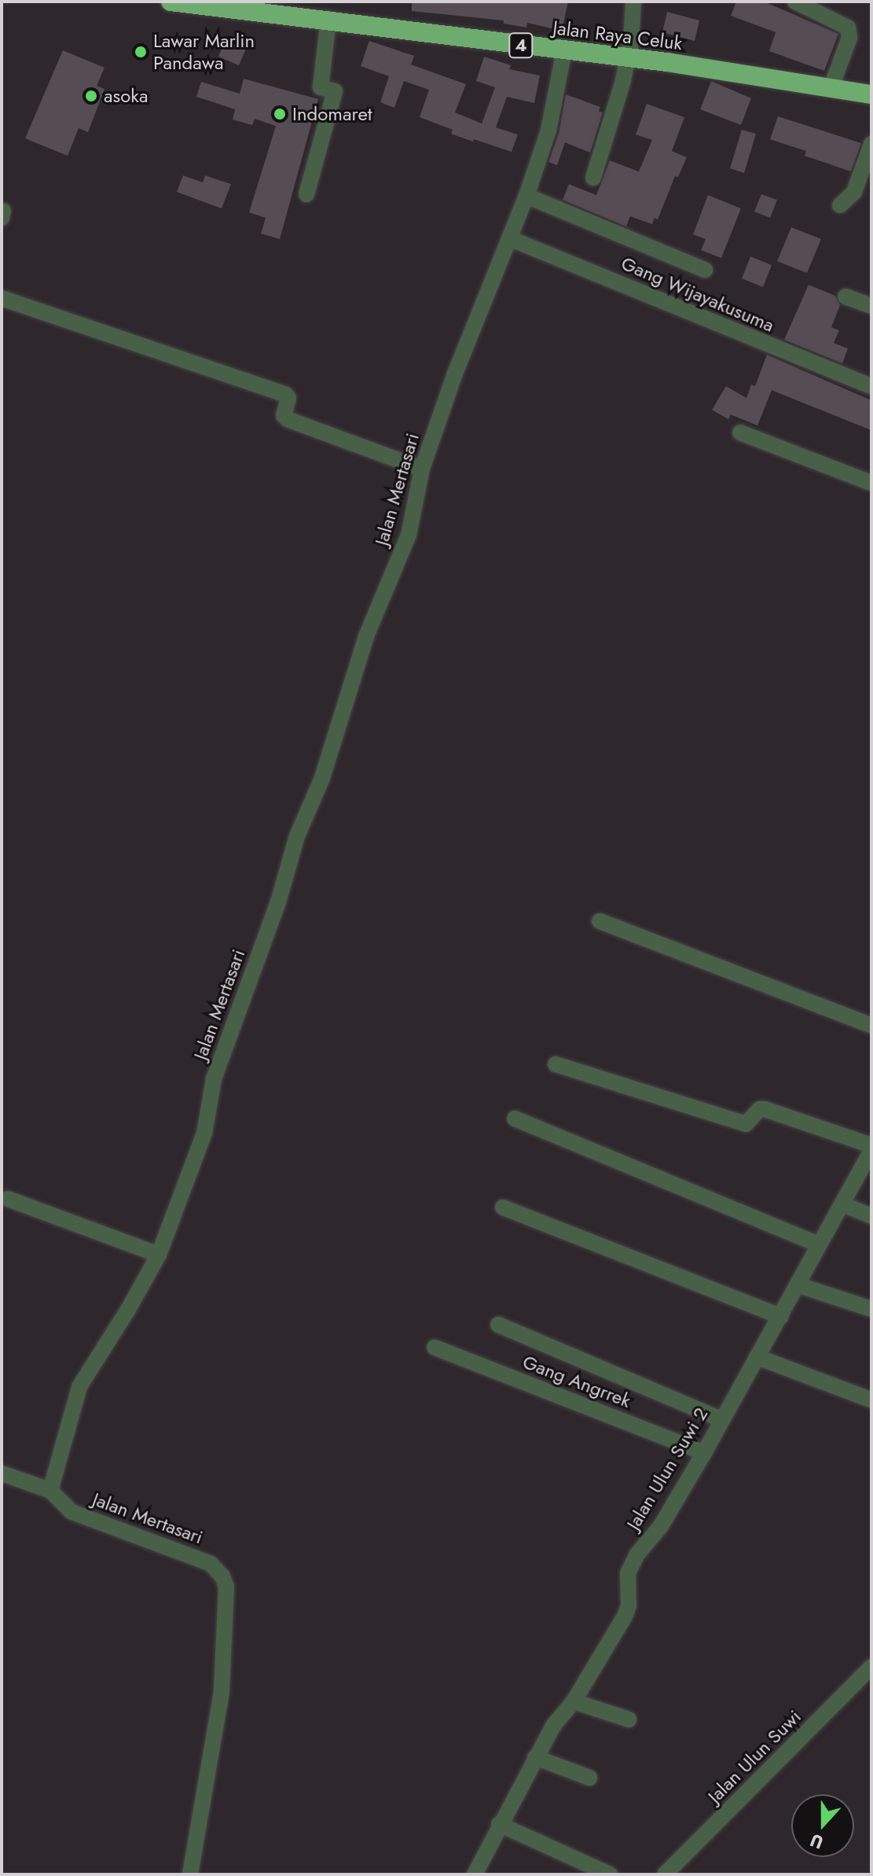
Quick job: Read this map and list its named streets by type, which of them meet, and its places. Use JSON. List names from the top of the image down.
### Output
{
  "streets": {
    "highway": ["Jalan Raya Celuk", "4"],
    "street": [
      "Gang Wijayakusuma",
      "Jalan Mertasari",
      "Gang Angrrek",
      "Jalan Ulun Suwi 2",
      "Jalan Ulun Suwi"
    ]
  },
  "crossings": [
    ["Jalan Raya Celuk", "Jalan Mertasari"],
    ["Gang Wijayakusuma", "Jalan Mertasari"],
    ["Gang Angrrek", "Jalan Ulun Suwi 2"]
  ],
  "places": ["Lawar Marlin Pandawa", "asoka", "Indomaret"],
  "north": "bottom"
}
